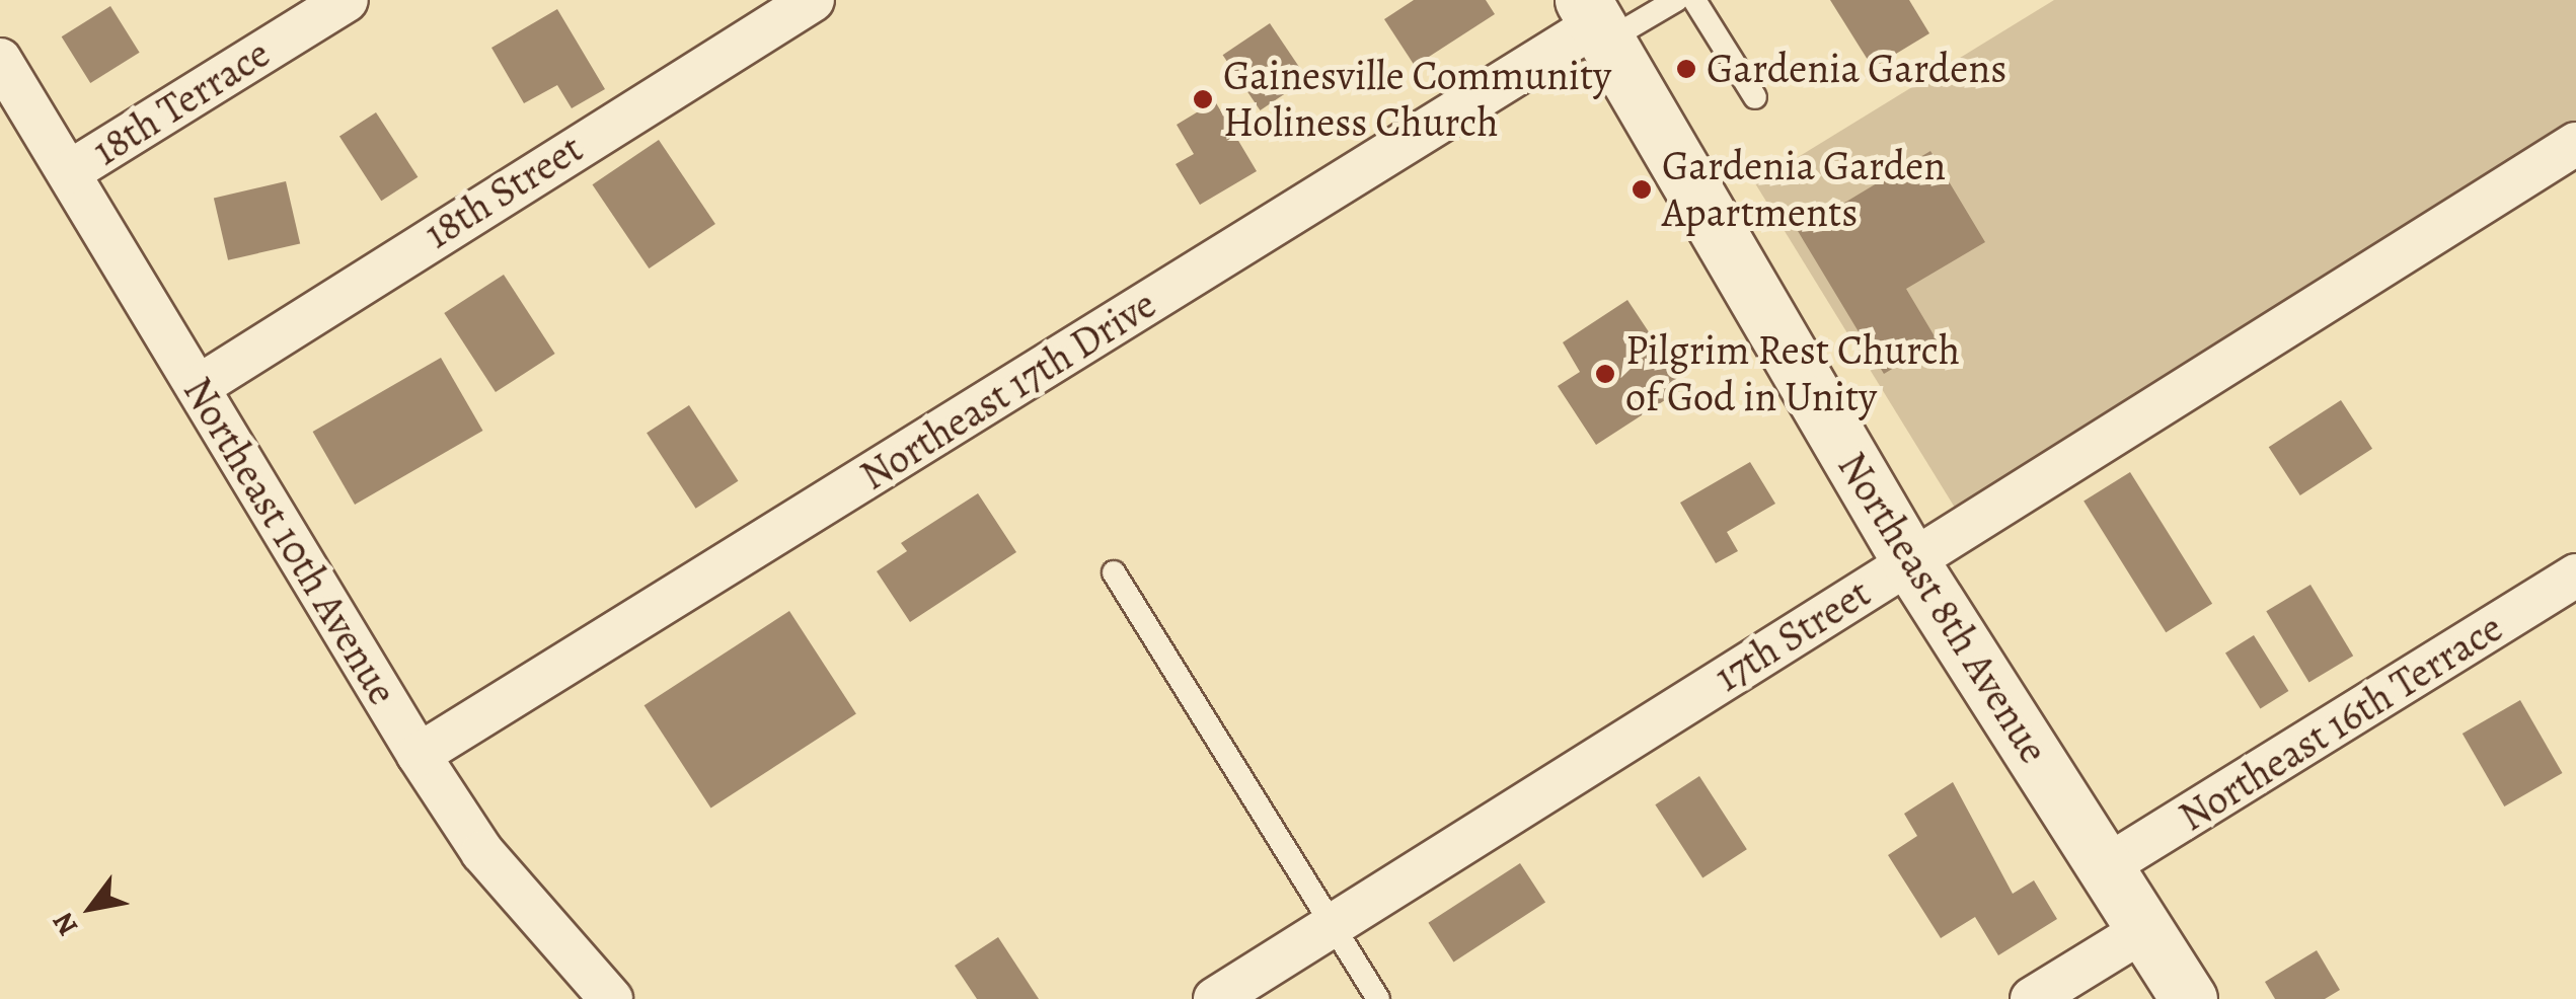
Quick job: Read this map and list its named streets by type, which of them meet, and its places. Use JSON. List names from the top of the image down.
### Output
{
  "streets": {
    "street": [
      "18th Terrace",
      "18th Street",
      "Northeast 17th Drive",
      "Northeast 10th Avenue",
      "Northeast 8th Avenue",
      "17th Street",
      "Northeast 16th Terrace"
    ]
  },
  "crossings": [
    ["18th Terrace", "Northeast 10th Avenue"],
    ["18th Street", "Northeast 10th Avenue"],
    ["Northeast 17th Drive", "Northeast 10th Avenue"],
    ["Northeast 17th Drive", "Northeast 8th Avenue"],
    ["Northeast 8th Avenue", "17th Street"],
    ["Northeast 8th Avenue", "Northeast 16th Terrace"]
  ],
  "places": [
    "Gardenia Gardens",
    "Gainesville Community Holiness Church",
    "Gardenia Garden Apartments",
    "Pilgrim Rest Church of God in Unity"
  ],
  "north": "bottom left"
}
